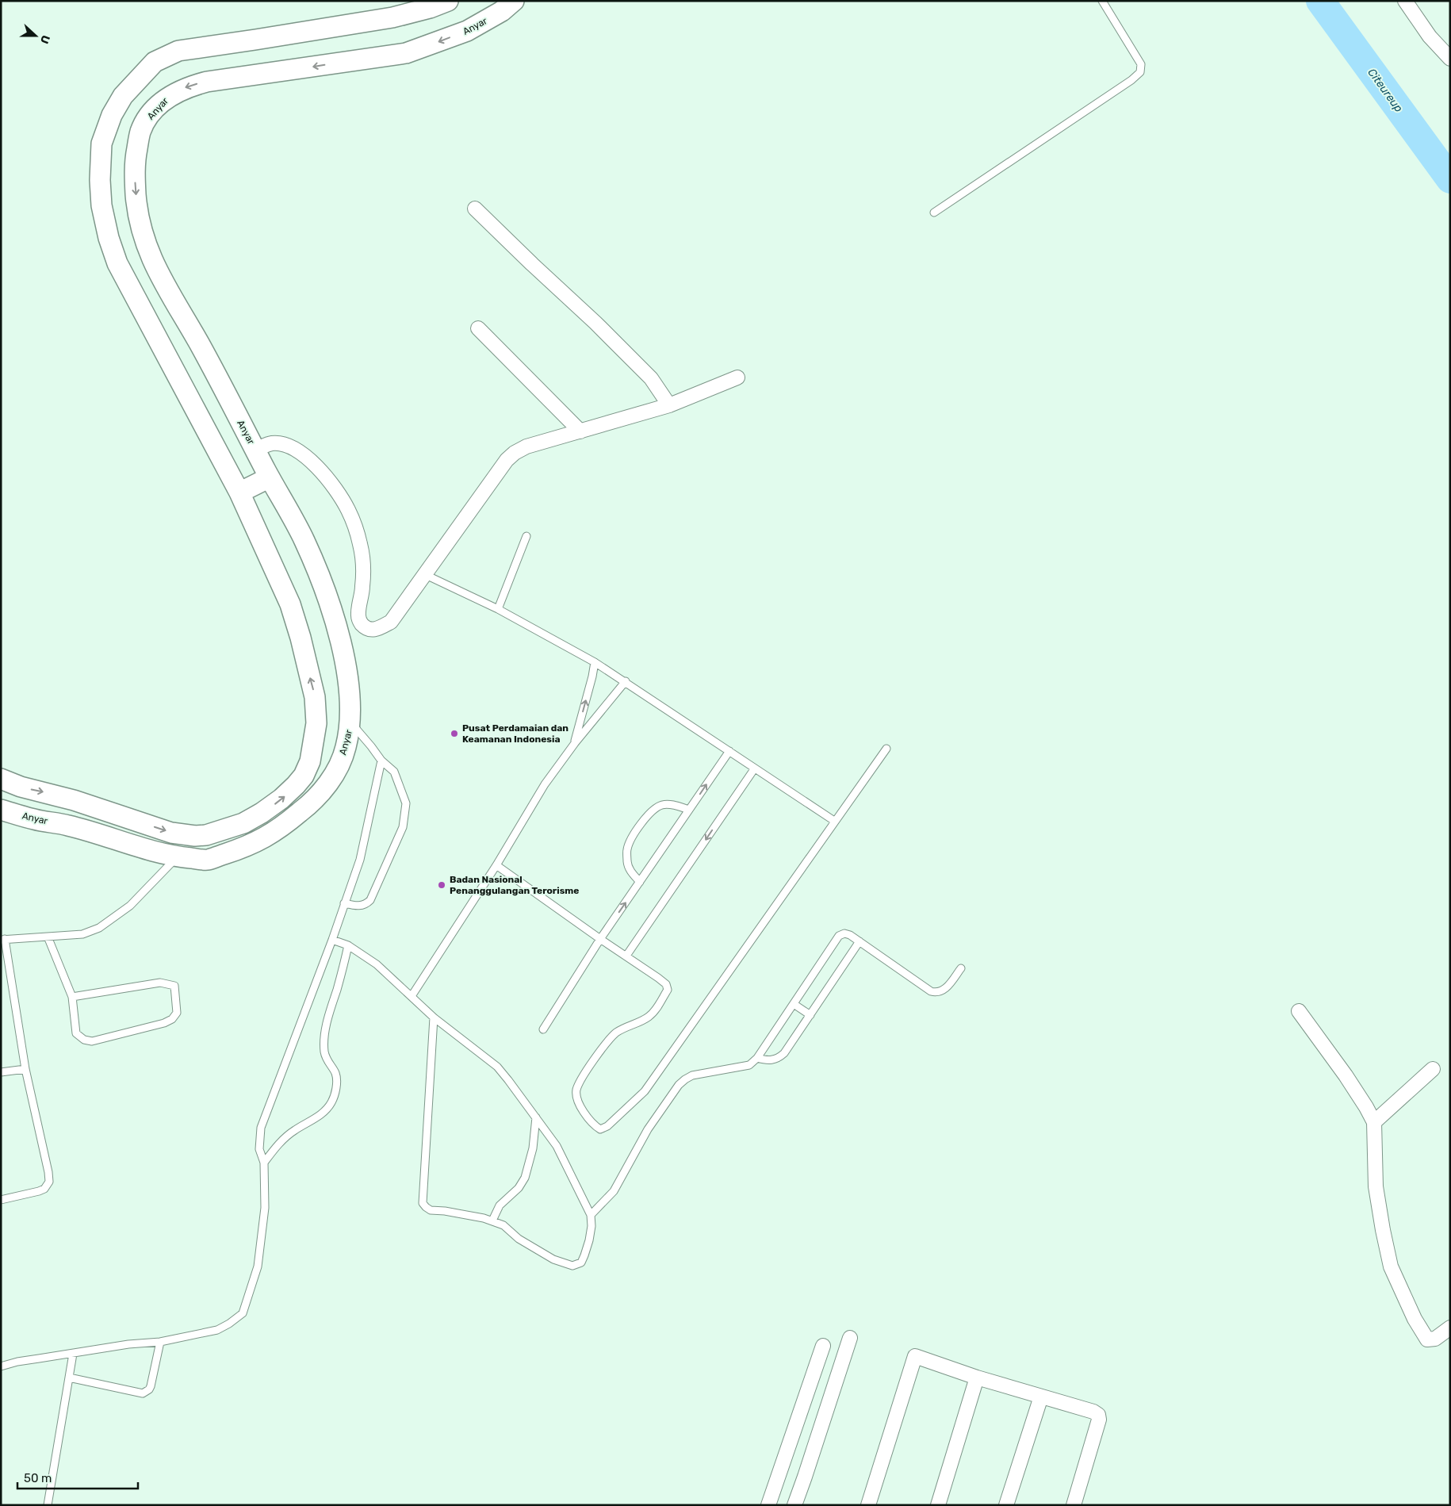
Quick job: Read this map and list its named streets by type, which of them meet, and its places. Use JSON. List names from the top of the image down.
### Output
{
  "streets": {
    "street": ["Anyar"]
  },
  "water": ["Citeureup"],
  "places": ["Pusat Perdamaian dan Keamanan Indonesia", "Badan Nasional Penanggulangan Terorisme"],
  "scale_bar": "50 m",
  "north": "right"
}
